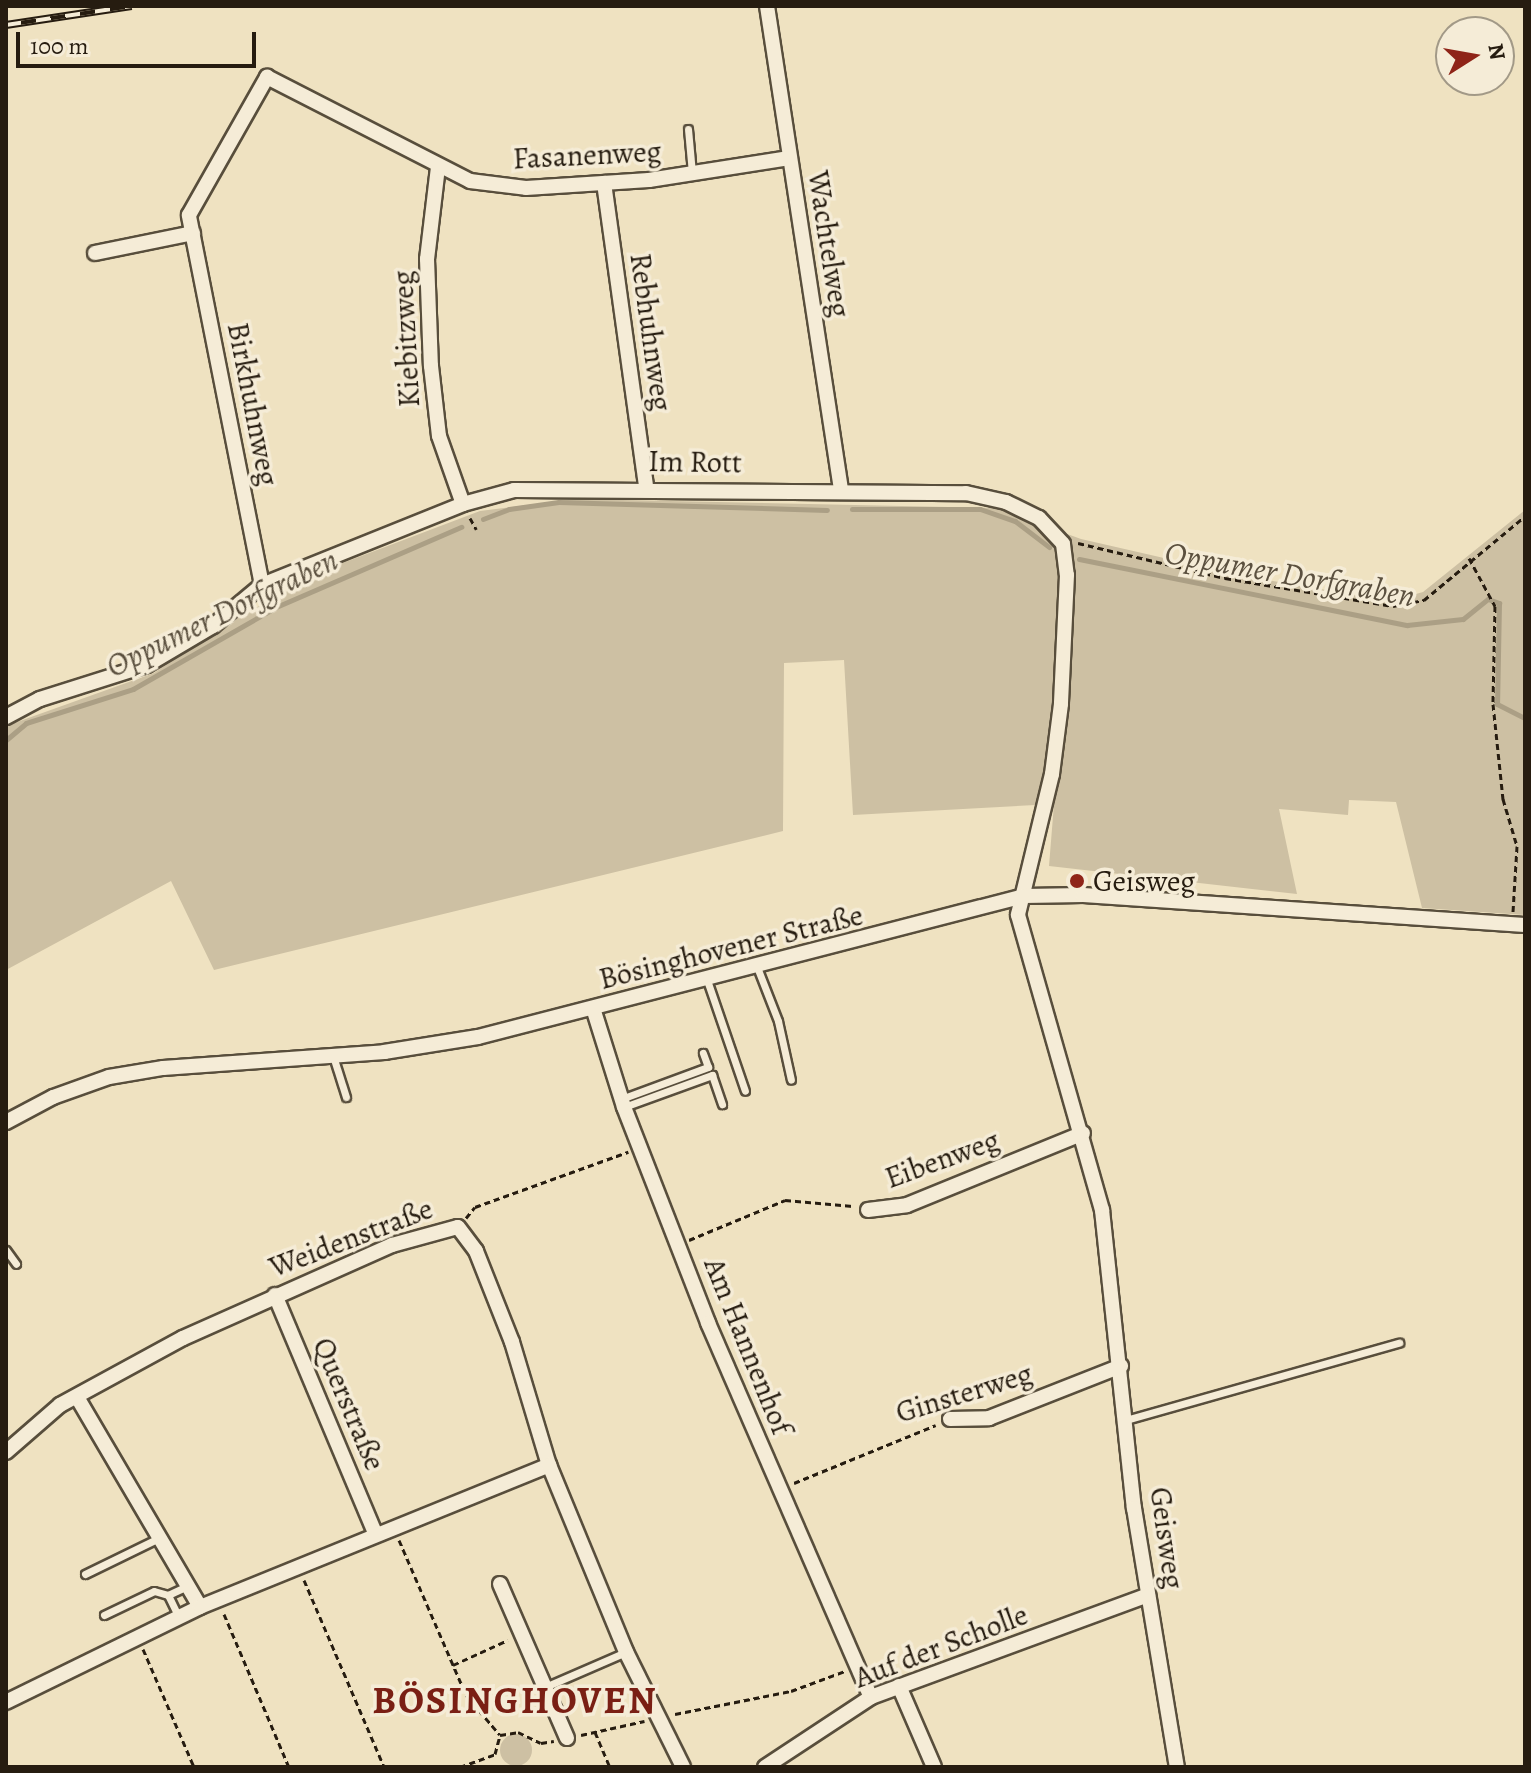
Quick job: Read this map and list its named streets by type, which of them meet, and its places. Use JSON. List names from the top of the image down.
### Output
{
  "streets": {
    "street": [
      "Fasanenweg",
      "Wachtelweg",
      "Rebhuhnweg",
      "Kiebitzweg",
      "Birkhuhnweg",
      "Im Rott",
      "Bösinghovener Straße",
      "Eibenweg",
      "Weidenstraße",
      "Am Hannenhof",
      "Ginsterweg",
      "Querstraße",
      "Geisweg",
      "Auf der Scholle"
    ]
  },
  "crossings": [
    ["Fasanenweg", "Wachtelweg"],
    ["Fasanenweg", "Rebhuhnweg"],
    ["Fasanenweg", "Kiebitzweg"],
    ["Fasanenweg", "Birkhuhnweg"],
    ["Wachtelweg", "Im Rott"],
    ["Rebhuhnweg", "Im Rott"],
    ["Kiebitzweg", "Im Rott"],
    ["Birkhuhnweg", "Im Rott"],
    ["Bösinghovener Straße", "Am Hannenhof"],
    ["Bösinghovener Straße", "Geisweg"],
    ["Eibenweg", "Am Hannenhof"],
    ["Eibenweg", "Geisweg"],
    ["Weidenstraße", "Querstraße"],
    ["Am Hannenhof", "Ginsterweg"],
    ["Am Hannenhof", "Auf der Scholle"],
    ["Ginsterweg", "Geisweg"],
    ["Geisweg", "Auf der Scholle"]
  ],
  "districts": ["BÖSINGHOVEN"],
  "water": ["Oppumer Dorfgraben"],
  "places": ["Geisweg"],
  "scale_bar": "100 m",
  "north": "right"
}
